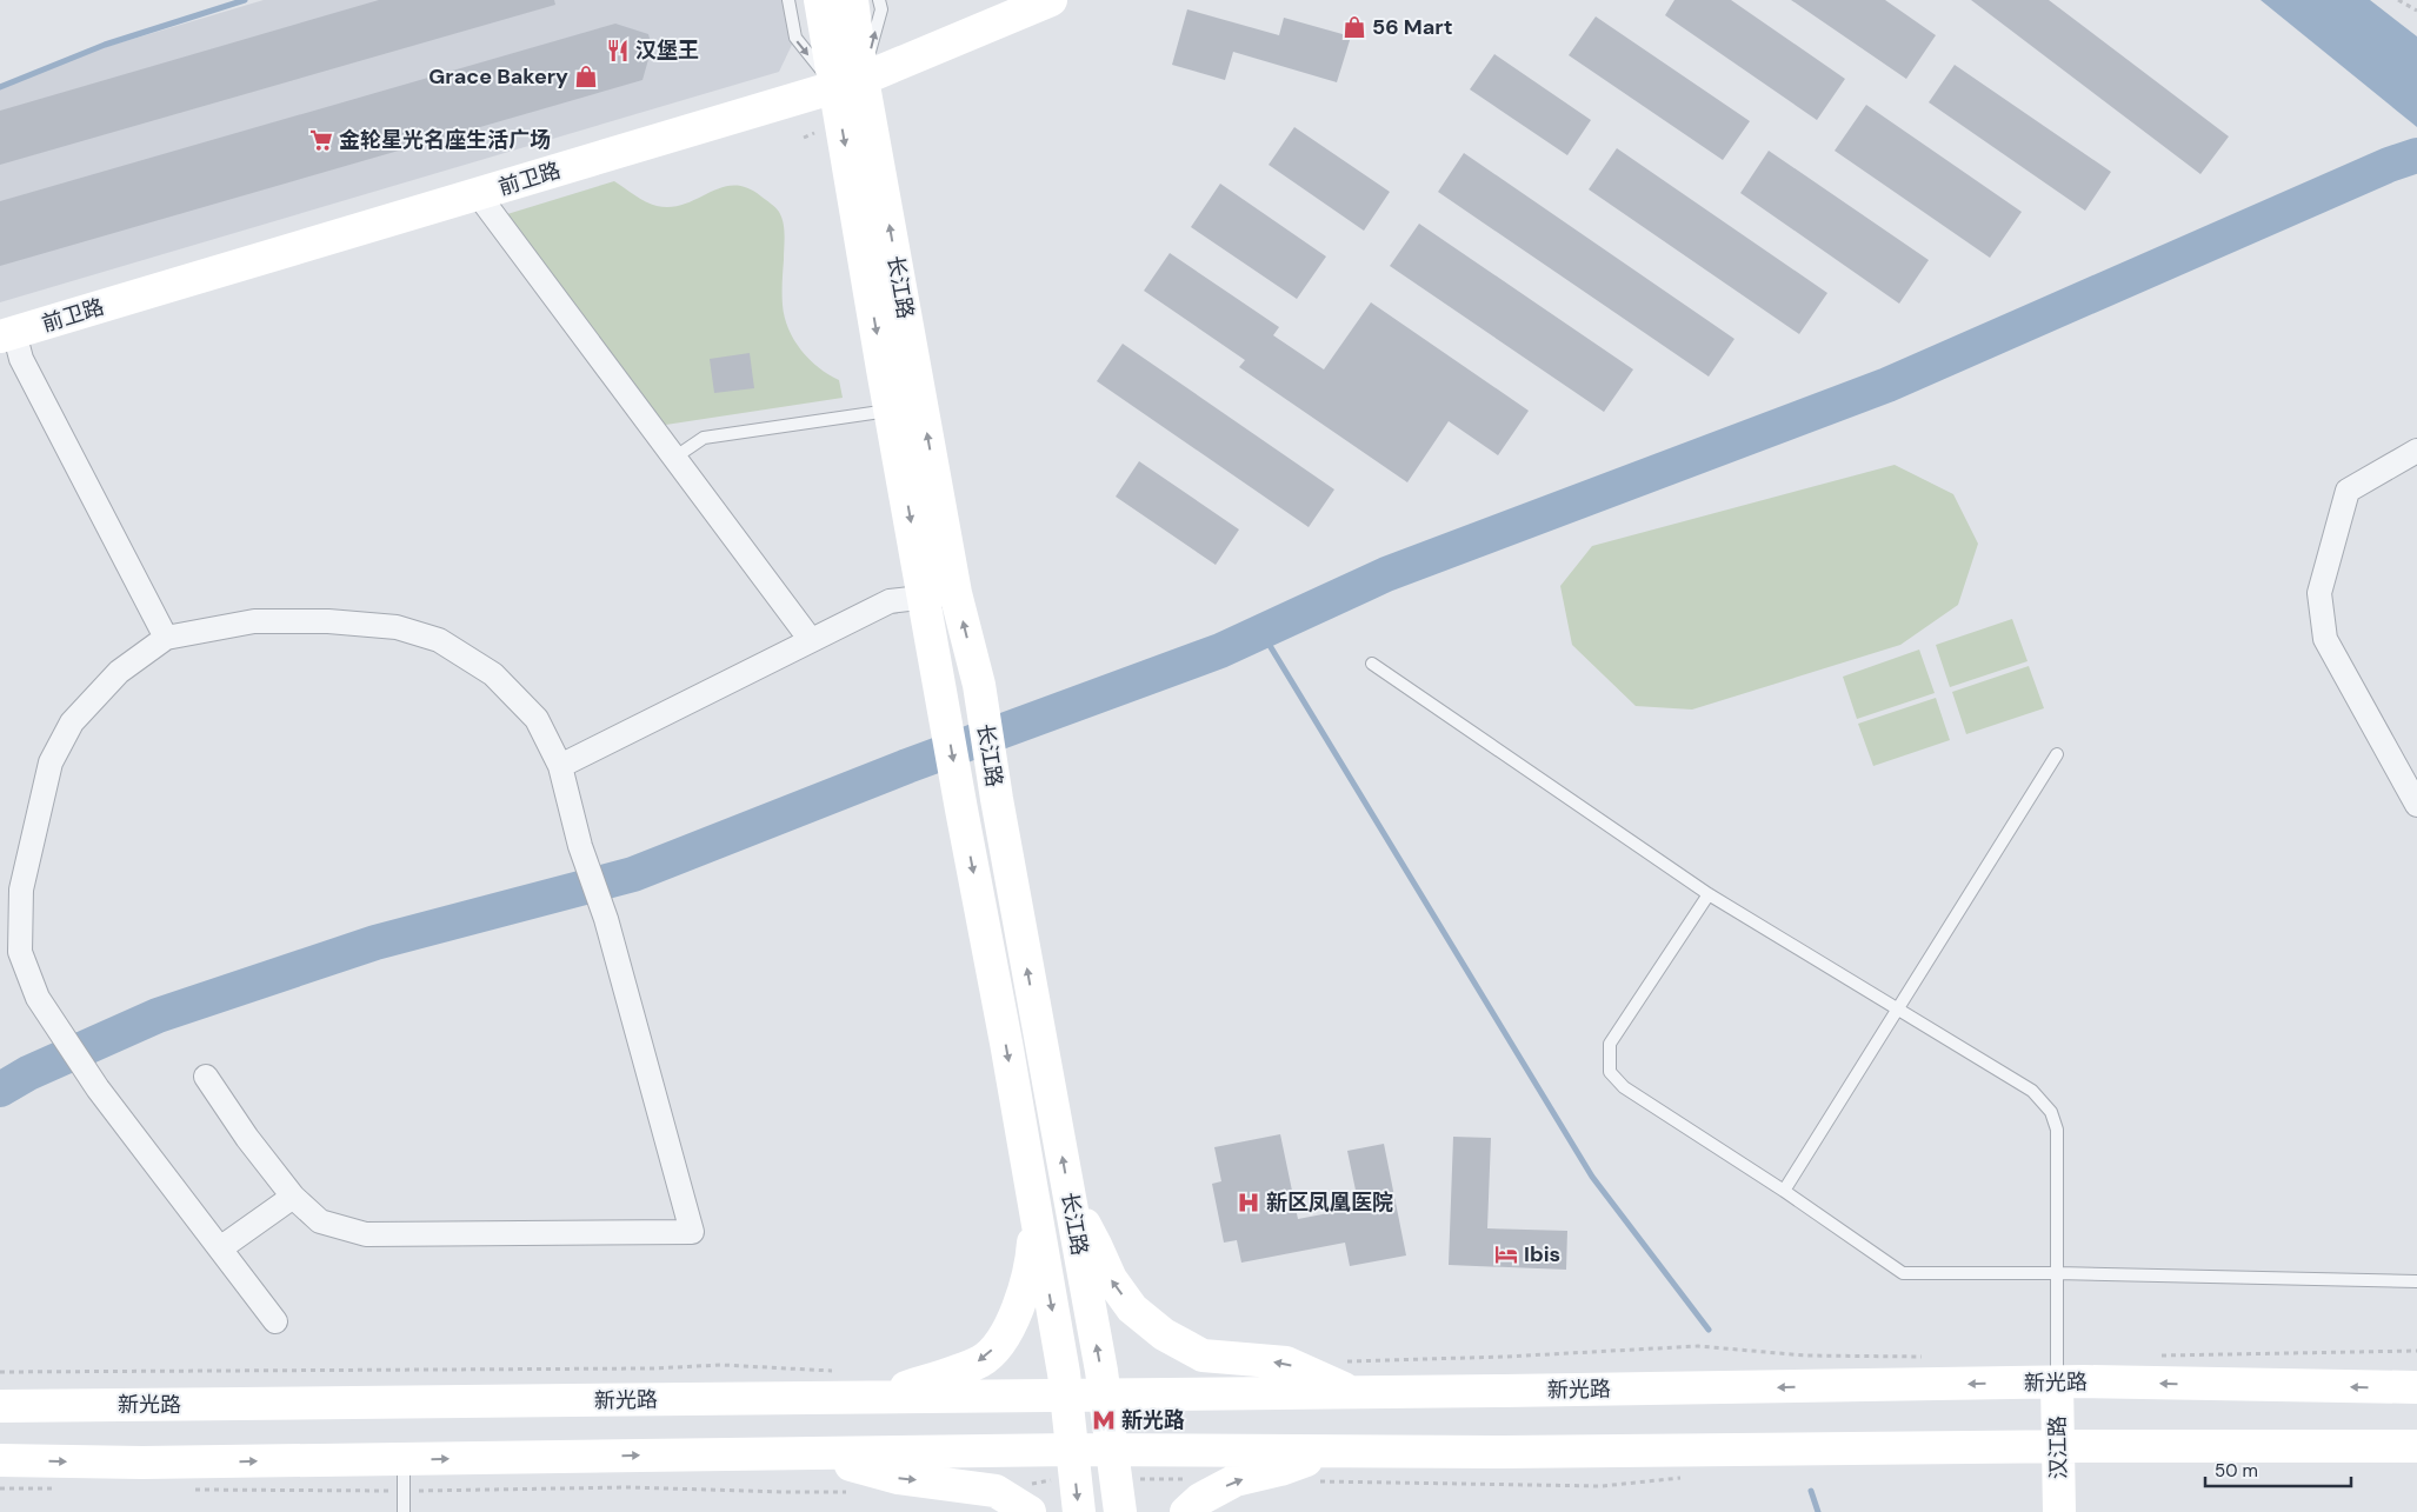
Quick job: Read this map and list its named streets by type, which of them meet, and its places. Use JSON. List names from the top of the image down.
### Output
{
  "streets": {
    "main road": [
      "前卫路",
      "长江路",
      "新光路",
      "汉江路"
    ]
  },
  "crossings": [
    ["前卫路", "长江路"],
    ["长江路", "新光路"],
    ["新光路", "汉江路"]
  ],
  "places": {
    "shop": ["56 Mart", "Grace Bakery"],
    "restaurant": ["汉堡王"],
    "supermarket": ["金轮星光名座生活广场"],
    "hospital": ["新区凤凰医院"],
    "hotel": ["Ibis"],
    "metro station": ["新光路"]
  },
  "scale_bar": "50 m"
}
